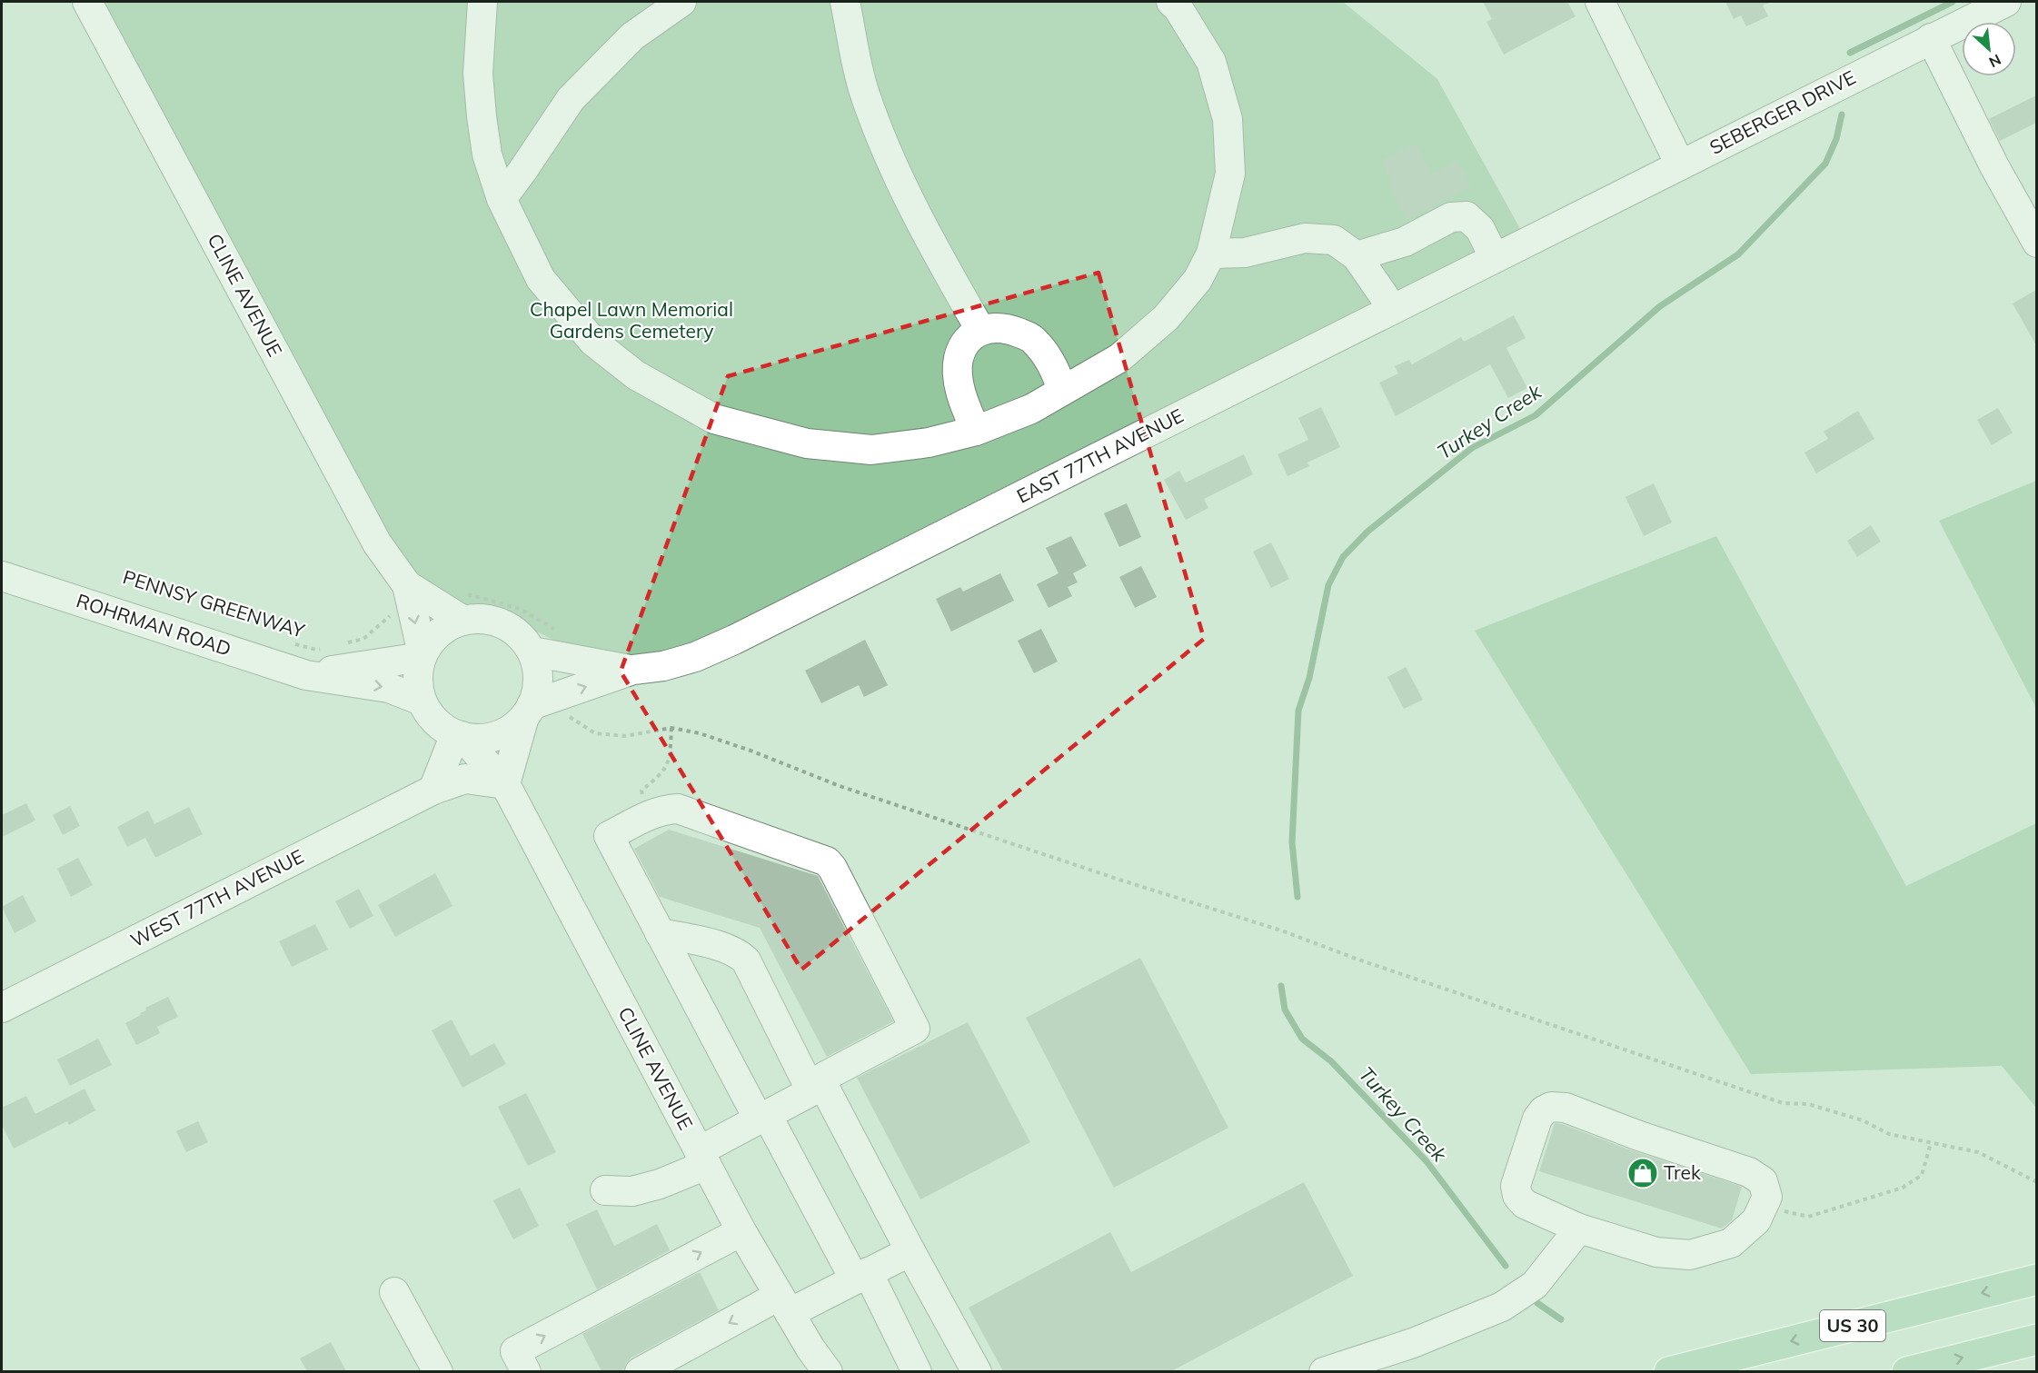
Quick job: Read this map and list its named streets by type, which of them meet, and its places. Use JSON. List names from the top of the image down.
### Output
{
  "streets": {
    "main road": ["US 30"],
    "street": [
      "SEBERGER DRIVE",
      "CLINE AVENUE",
      "EAST 77TH AVENUE",
      "ROHRMAN ROAD",
      "WEST 77TH AVENUE"
    ],
    "path": ["PENNSY GREENWAY"]
  },
  "crossings": [
    ["SEBERGER DRIVE", "EAST 77TH AVENUE"],
    ["CLINE AVENUE", "EAST 77TH AVENUE"],
    ["CLINE AVENUE", "ROHRMAN ROAD"],
    ["CLINE AVENUE", "WEST 77TH AVENUE"],
    ["EAST 77TH AVENUE", "ROHRMAN ROAD"]
  ],
  "water": ["Turkey Creek"],
  "parks": ["Chapel Lawn Memorial Gardens Cemetery"],
  "places": {
    "shop": ["Trek"]
  },
  "north": "bottom right"
}
